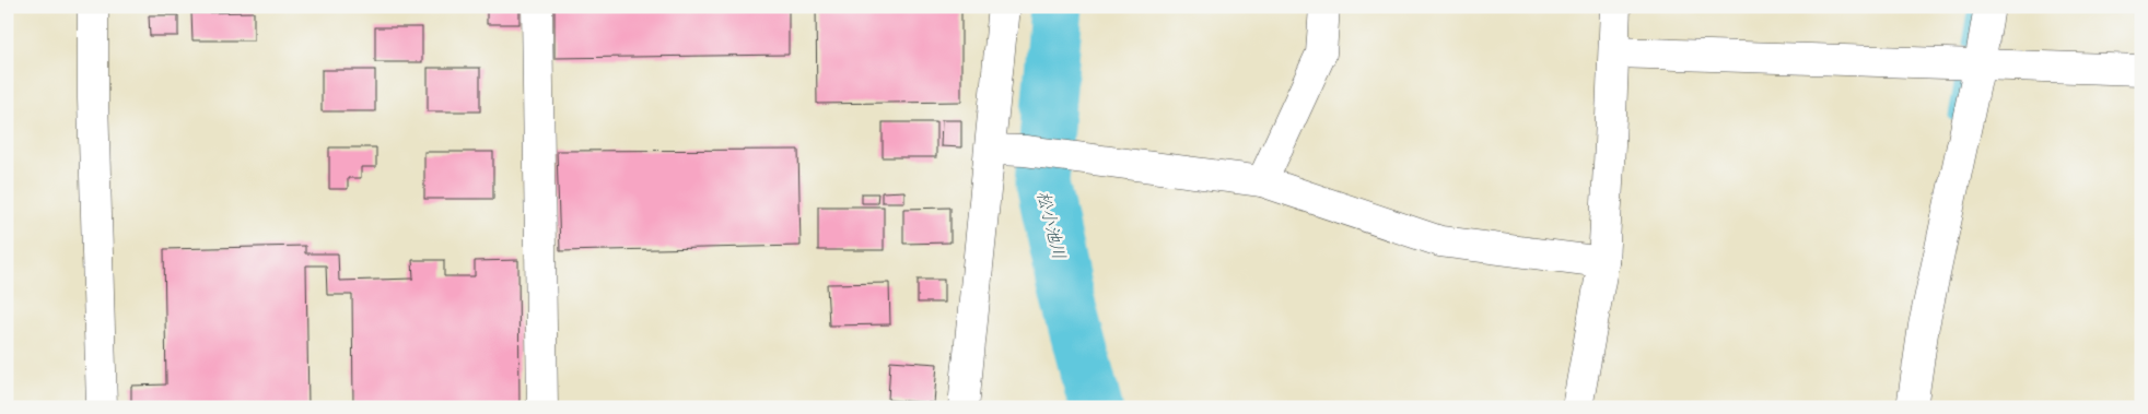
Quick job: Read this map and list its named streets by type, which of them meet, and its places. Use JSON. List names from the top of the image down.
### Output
{
  "water": ["松小池川"]
}
